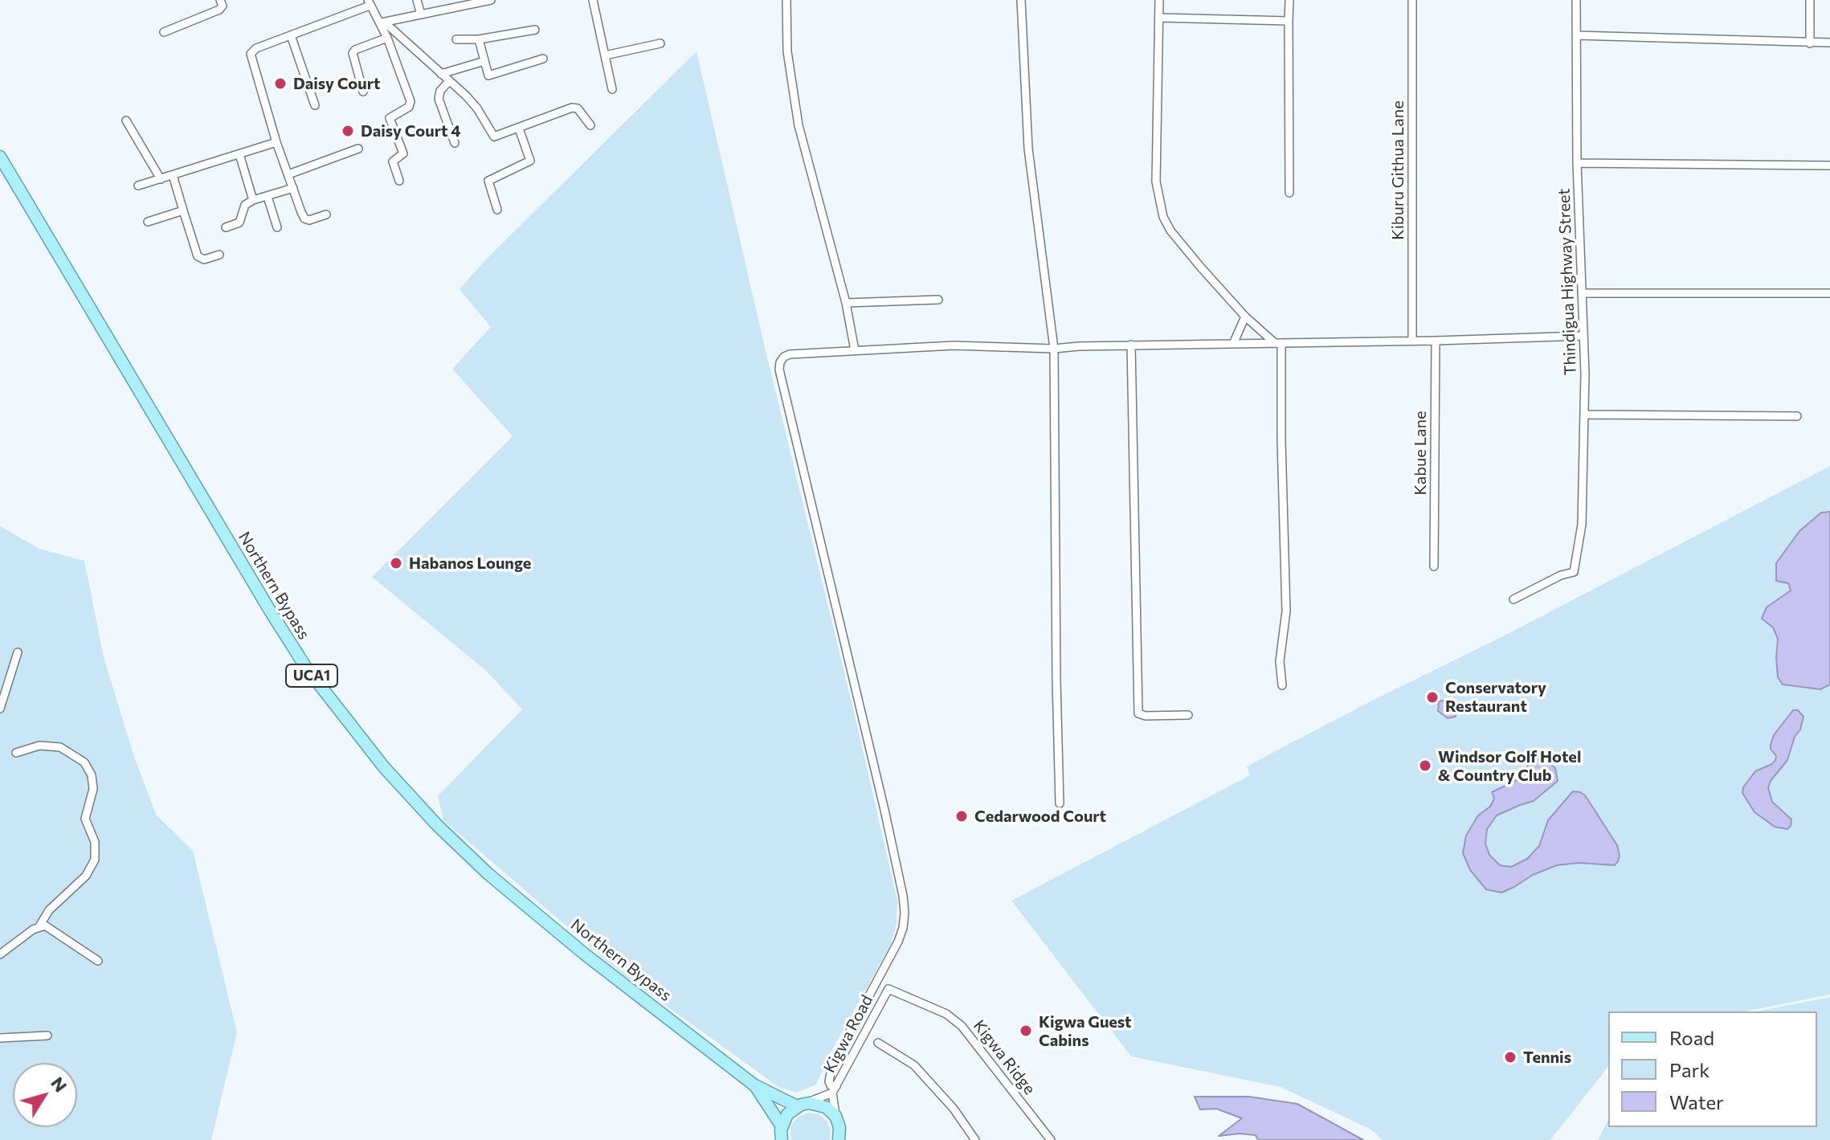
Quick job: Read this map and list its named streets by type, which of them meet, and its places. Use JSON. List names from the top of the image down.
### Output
{
  "streets": {
    "main road": ["Northern Bypass", "UCA1"],
    "street": [
      "Kiburu Githua Lane",
      "Thindigua Highway Street",
      "Kabue Lane",
      "Kigwa Road",
      "Kigwa Ridge"
    ]
  },
  "crossings": [
    ["Northern Bypass", "UCA1"],
    ["Kigwa Road", "Kigwa Ridge"]
  ],
  "places": [
    "Daisy Court",
    "Daisy Court 4",
    "Habanos Lounge",
    "Conservatory Restaurant",
    "Windsor Golf Hotel & Country Club",
    "Cedarwood Court",
    "Kigwa Guest Cabins",
    "Tennis"
  ],
  "legend": ["Road", "Park", "Water"],
  "north": "top right"
}
